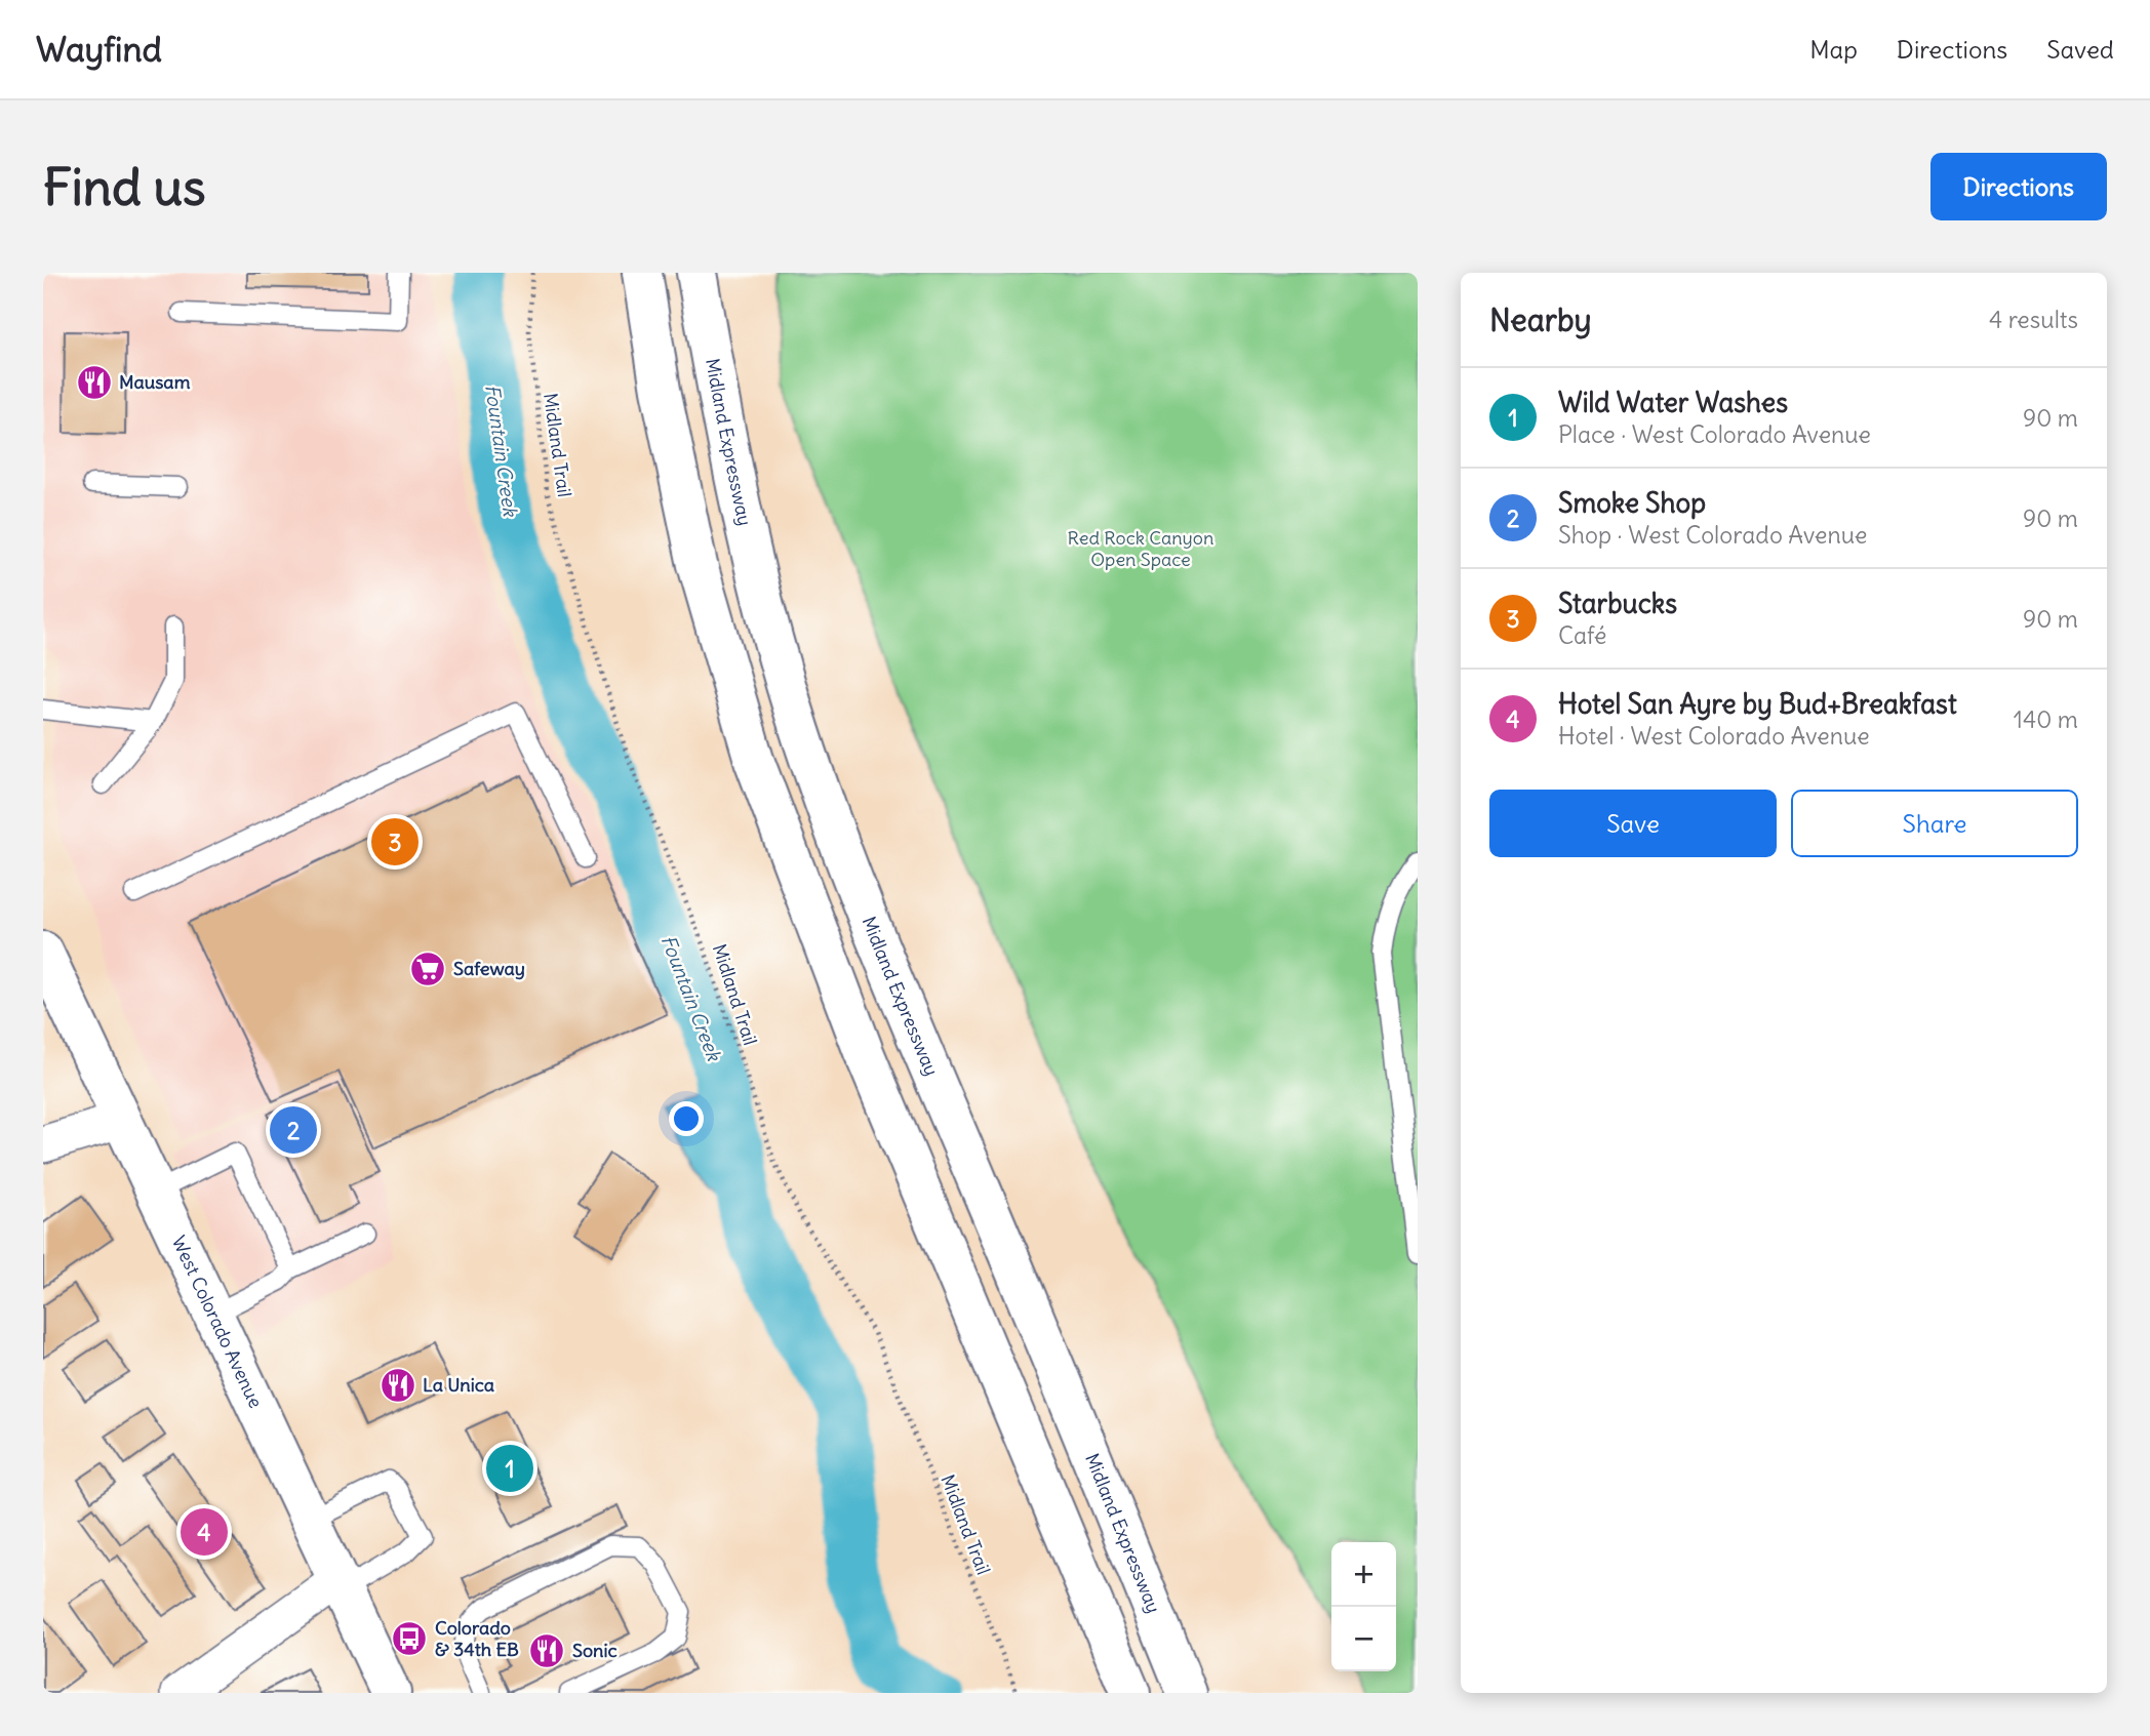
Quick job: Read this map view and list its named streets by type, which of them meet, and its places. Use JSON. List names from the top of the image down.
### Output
{
  "streets": {
    "main road": ["Midland Expressway", "West Colorado Avenue"],
    "path": ["Midland Trail"]
  },
  "water": ["Fountain Creek"],
  "parks": ["Red Rock Canyon Open Space"],
  "places": {
    "restaurant": ["Mausam", "La Unica", "Sonic"],
    "supermarket": ["Safeway"],
    "bus stop": ["Colorado & 34th EB"]
  },
  "page": {
    "header": "Wayfind",
    "nav": ["Map", "Directions", "Saved"],
    "buttons": [
      "Directions",
      ["Save", "Share"]
    ],
    "title": "Find us",
    "heading": ["Nearby", "4 results"],
    "list": [
      {
        "mark": "1",
        "name": "Wild Water Washes",
        "note": "Place · West Colorado Avenue",
        "value": "90 m"
      },
      {
        "mark": "2",
        "name": "Smoke Shop",
        "note": "Shop · West Colorado Avenue",
        "value": "90 m"
      },
      {
        "mark": "3",
        "name": "Starbucks",
        "note": "Café",
        "value": "90 m"
      },
      {
        "mark": "4",
        "name": "Hotel San Ayre by Bud+Breakfast",
        "note": "Hotel · West Colorado Avenue",
        "value": "140 m"
      }
    ],
    "pins": [
      "3",
      "2",
      "1",
      "4"
    ],
    "map_buttons": ["+", "−"]
  }
}
